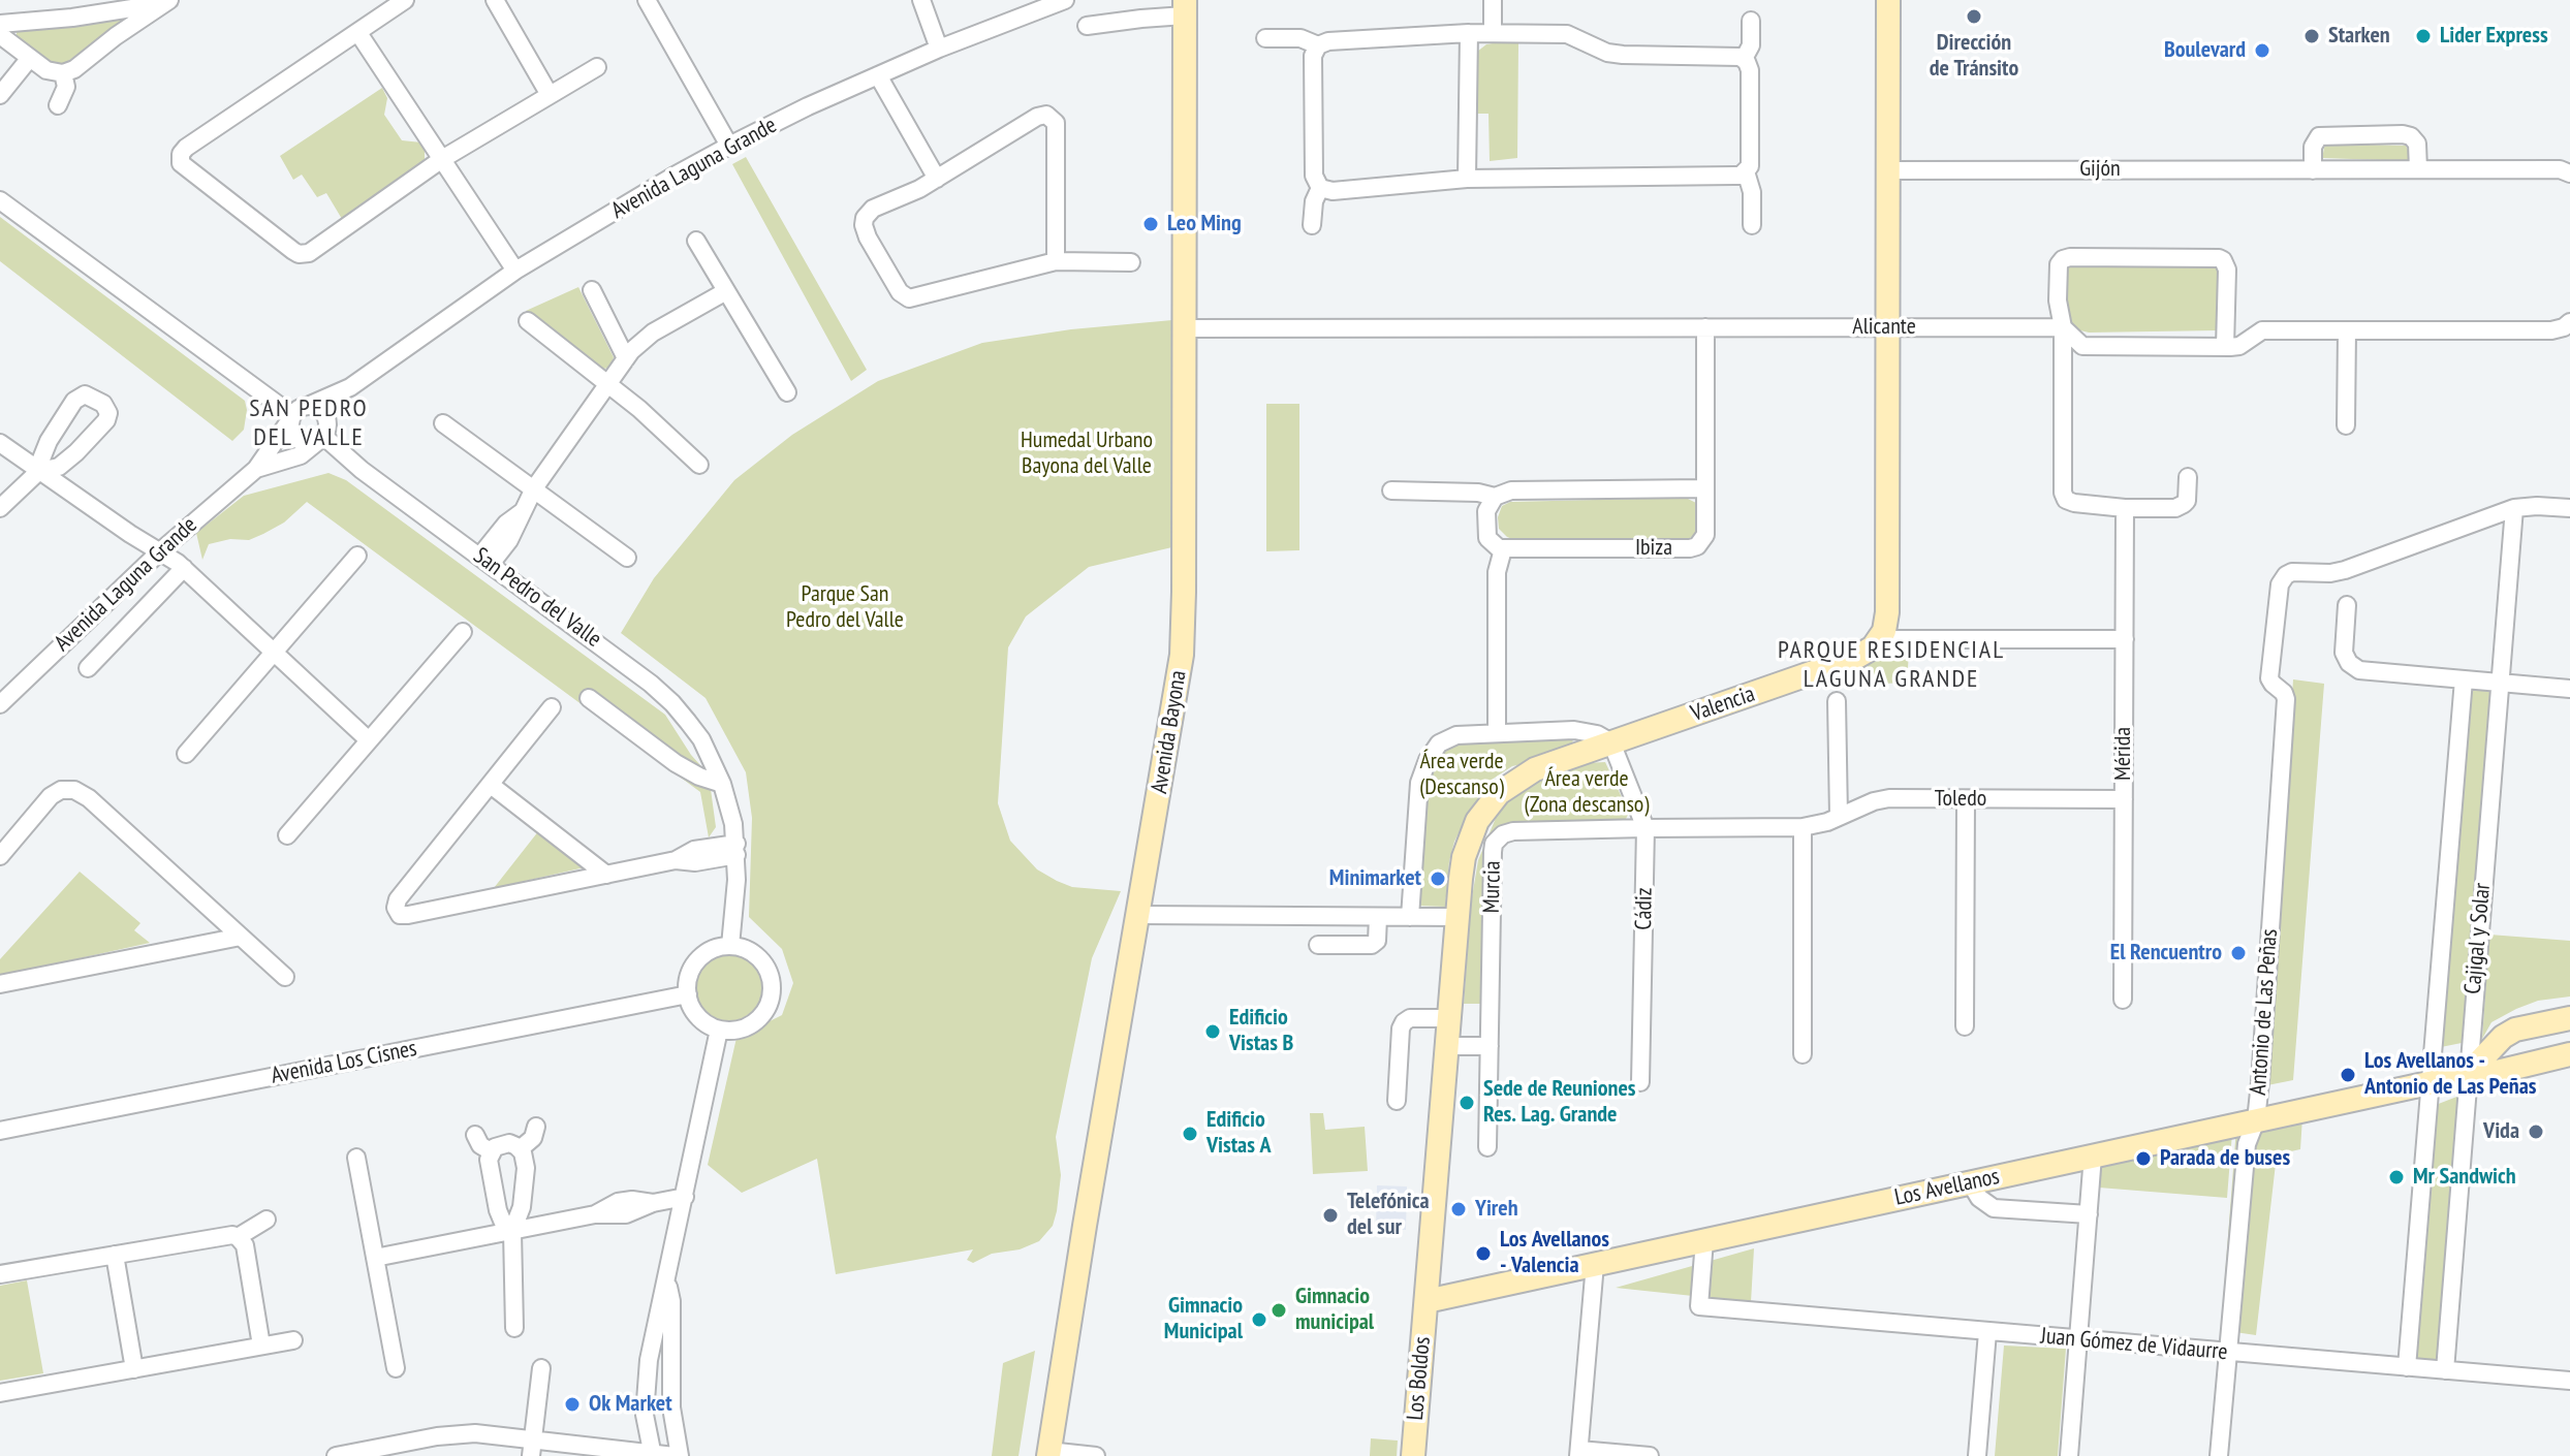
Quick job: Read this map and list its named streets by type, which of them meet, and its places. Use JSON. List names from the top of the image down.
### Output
{
  "streets": {
    "street": [
      "Avenida Laguna Grande",
      "Gijón",
      "Alicante",
      "Ibiza",
      "San Pedro del Valle",
      "Valencia",
      "Avenida Bayona",
      "Mérida",
      "Toledo",
      "Murcia",
      "Cádiz",
      "Cajigal y Solar",
      "Antonio de Las Peñas",
      "Avenida Los Cisnes",
      "Los Avellanos",
      "Juan Gómez de Vidaurre",
      "Los Boldos"
    ]
  },
  "crossings": [
    ["Alicante", "Ibiza"],
    ["Alicante", "Avenida Bayona"],
    ["San Pedro del Valle", "Avenida Los Cisnes"],
    ["Valencia", "Cádiz"],
    ["Valencia", "Los Avellanos"],
    ["Valencia", "Los Boldos"],
    ["Mérida", "Toledo"],
    ["Toledo", "Murcia"],
    ["Murcia", "Cádiz"],
    ["Cajigal y Solar", "Antonio de Las Peñas"],
    ["Cajigal y Solar", "Los Avellanos"],
    ["Cajigal y Solar", "Juan Gómez de Vidaurre"],
    ["Antonio de Las Peñas", "Los Avellanos"],
    ["Antonio de Las Peñas", "Juan Gómez de Vidaurre"],
    ["Los Avellanos", "Juan Gómez de Vidaurre"],
    ["Los Avellanos", "Los Boldos"]
  ],
  "districts": ["SAN PEDRO DEL VALLE", "PARQUE RESIDENCIAL LAGUNA GRANDE"],
  "parks": [
    "Humedal Urbano Bayona del Valle",
    "Parque San Pedro del Valle",
    "Área verde (Descanso)",
    "Área verde (Zona descanso)"
  ],
  "places": [
    "Dirección de Tránsito",
    "Starken",
    "Lider Express",
    "Boulevard",
    "Leo Ming",
    "Minimarket",
    "El Rencuentro",
    "Edificio Vistas B",
    "Los Avellanos - Antonio de Las Peñas",
    "Sede de Reuniones Res. Lag. Grande",
    "Vida",
    "Edificio Vistas A",
    "Parada de buses",
    "Mr Sandwich",
    "Yireh",
    "Telefónica del sur",
    "Los Avellanos - Valencia",
    "Gimnacio municipal",
    "Gimnacio Municipal",
    "Ok Market"
  ]
}
